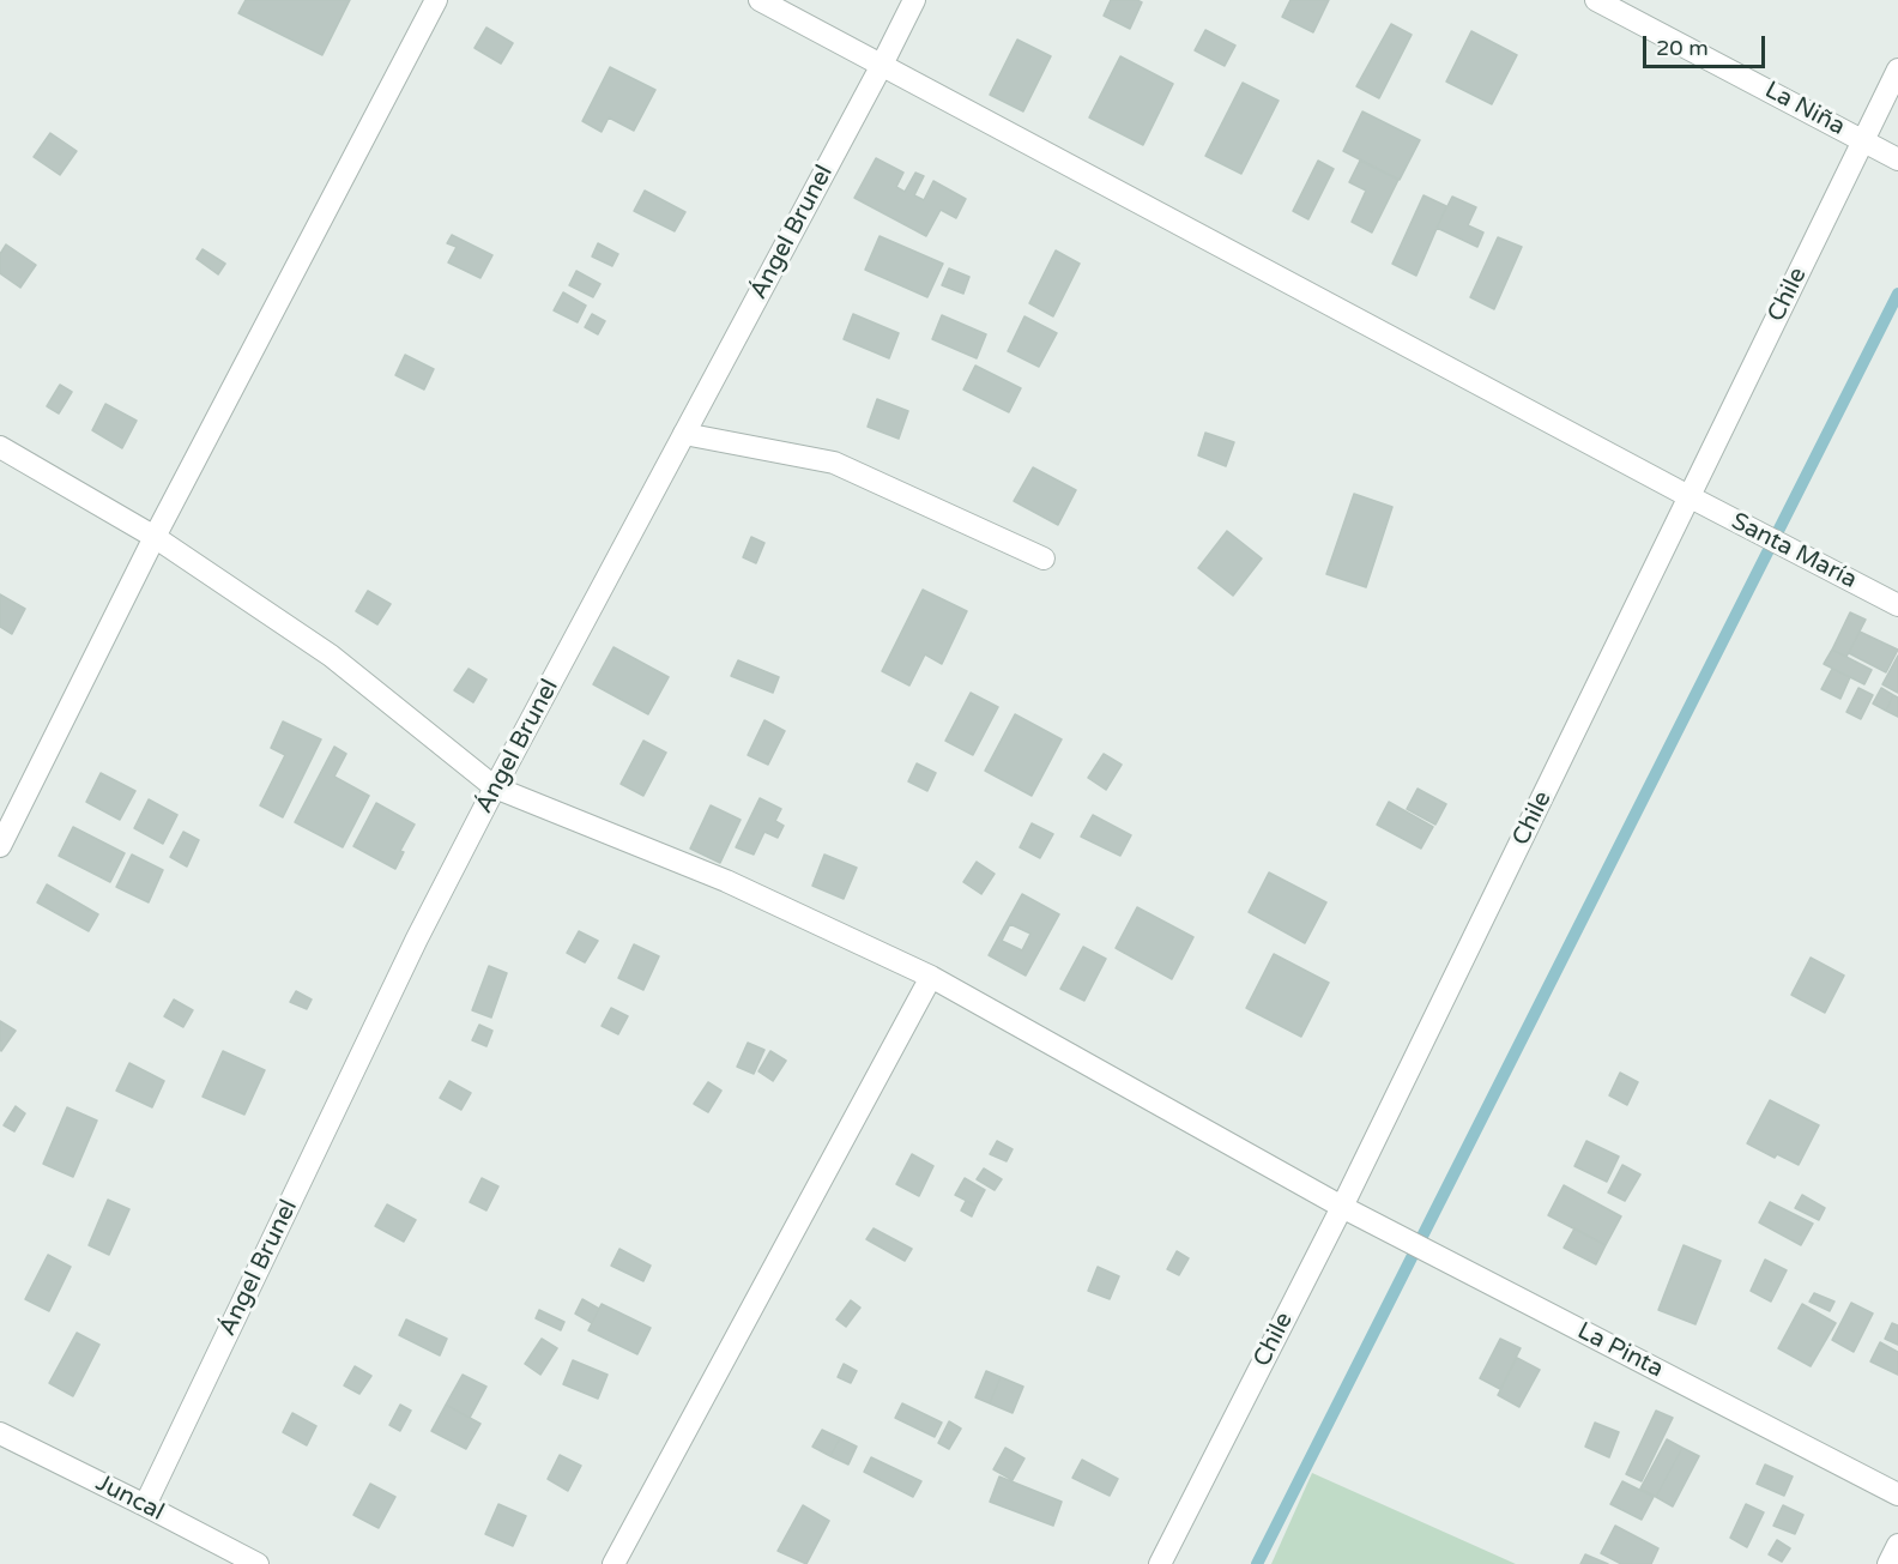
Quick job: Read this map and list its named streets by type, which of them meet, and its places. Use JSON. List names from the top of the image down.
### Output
{
  "streets": {
    "street": [
      "La Niña",
      "Ángel Brunel",
      "Chile",
      "Santa María",
      "La Pinta",
      "Juncal"
    ]
  },
  "crossings": [
    ["La Niña", "Chile"],
    ["Ángel Brunel", "Santa María"],
    ["Ángel Brunel", "La Pinta"],
    ["Ángel Brunel", "Juncal"],
    ["Chile", "Santa María"],
    ["Chile", "La Pinta"]
  ],
  "scale_bar": "20 m"
}
